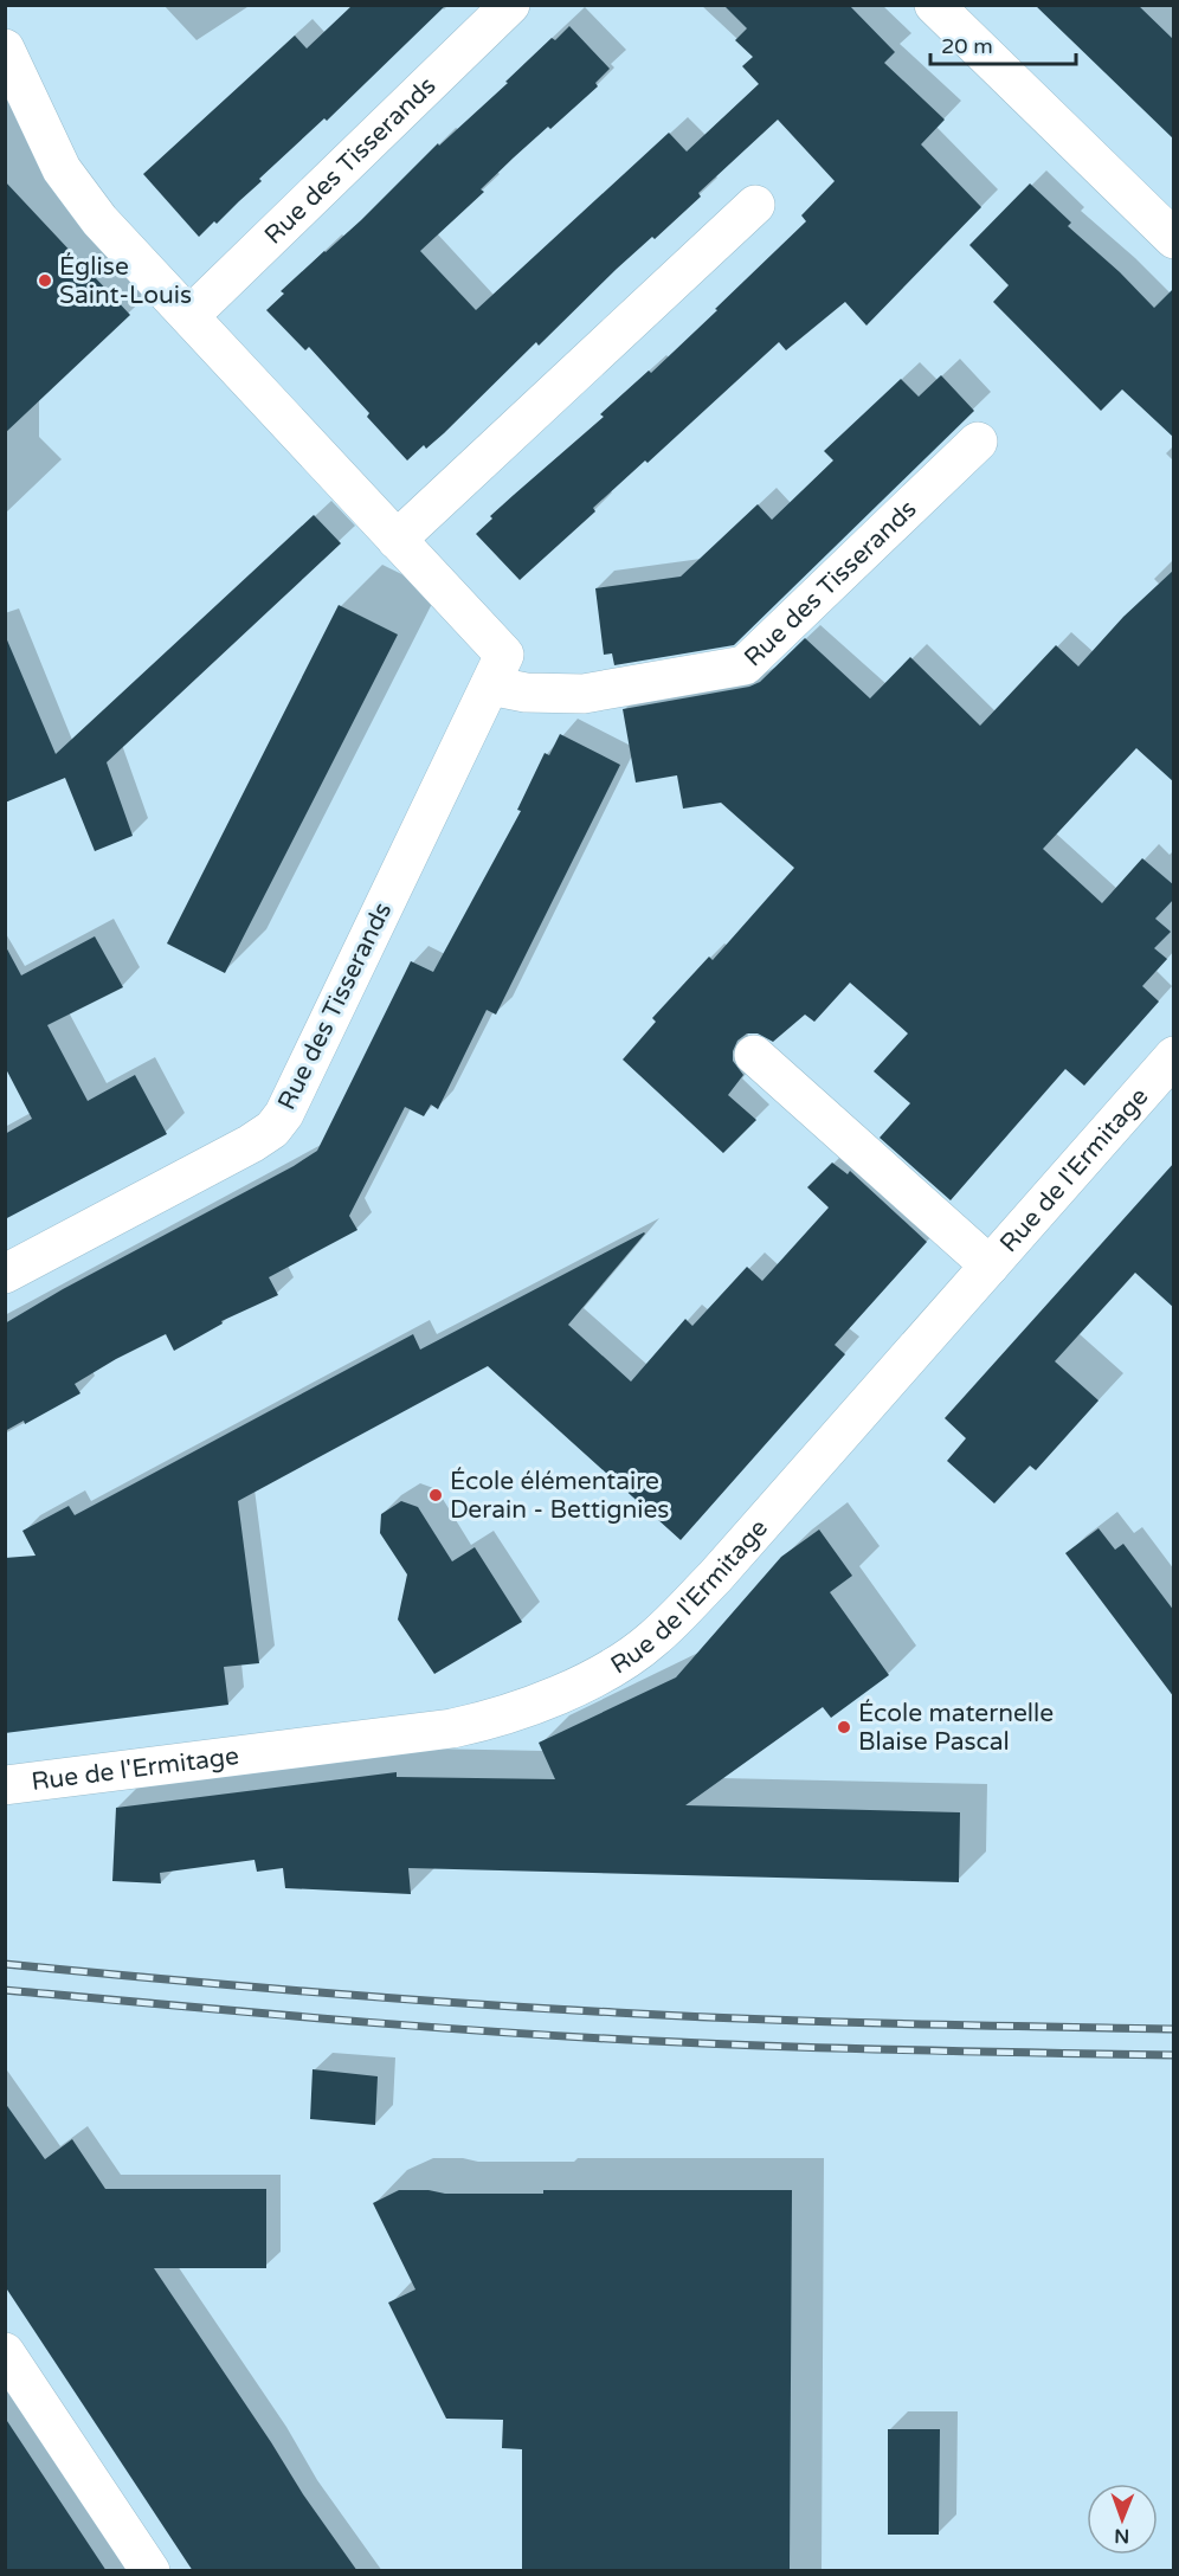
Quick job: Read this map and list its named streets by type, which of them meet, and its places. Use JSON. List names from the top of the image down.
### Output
{
  "streets": {
    "street": ["Rue des Tisserands", "Rue de l'Ermitage"]
  },
  "places": ["Église Saint-Louis", "École élémentaire Derain - Bettignies", "École maternelle Blaise Pascal"],
  "scale_bar": "20 m",
  "north": "bottom"
}
